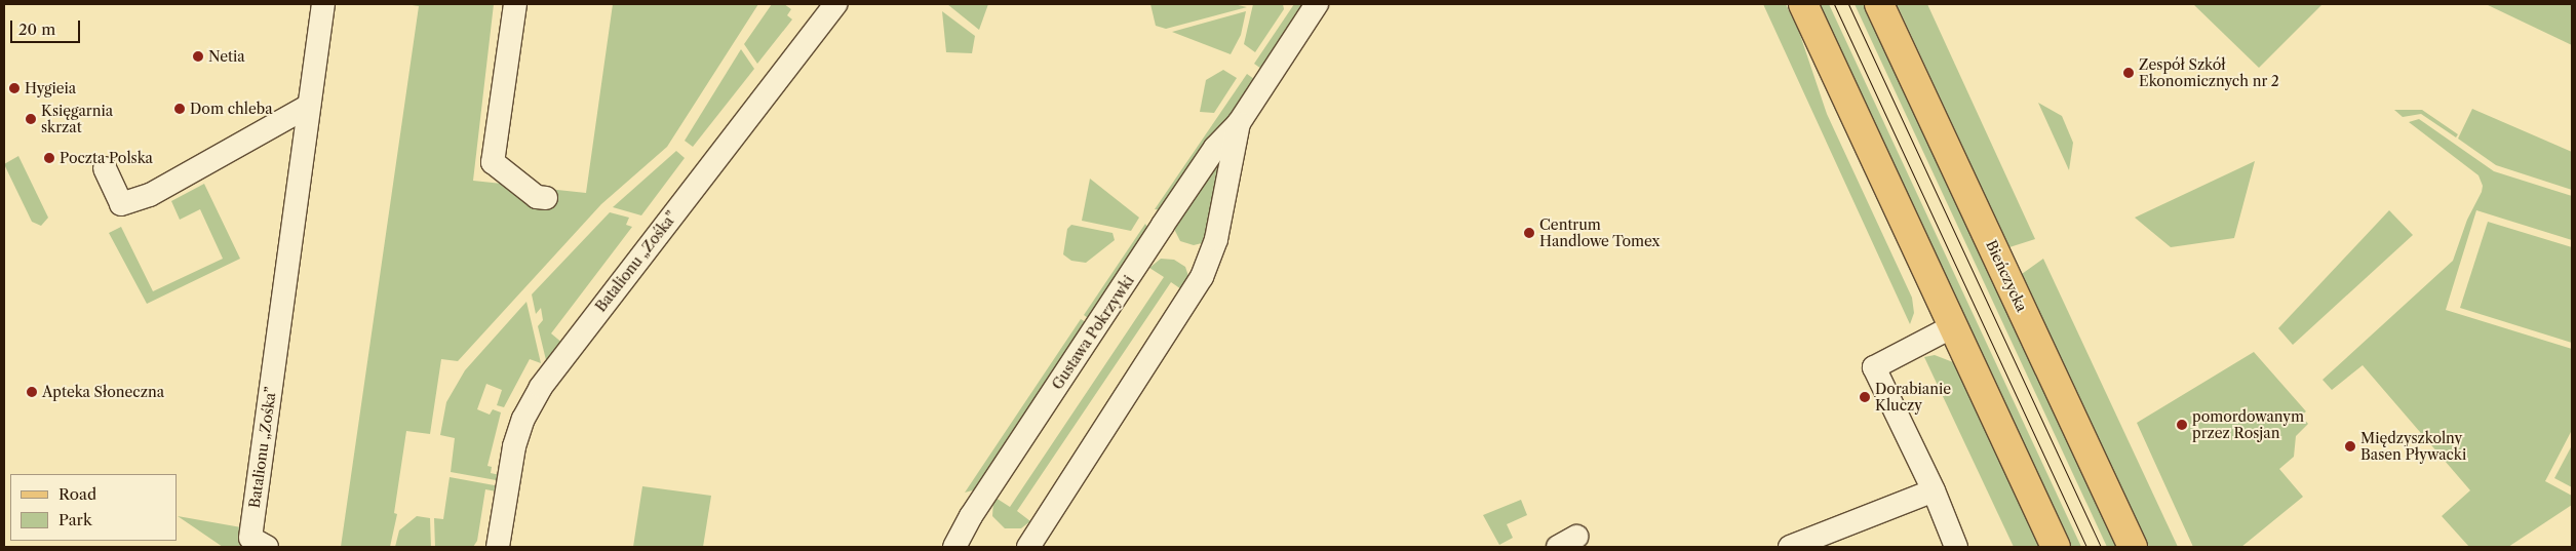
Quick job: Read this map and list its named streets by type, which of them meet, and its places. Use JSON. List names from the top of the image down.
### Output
{
  "streets": {
    "main road": ["Bieńczycka"],
    "street": ["Batalionu „Zośka”", "Gustawa Pokrzywki"]
  },
  "places": [
    "Netia",
    "Zespół Szkół Ekonomicznych nr 2",
    "Hygieia",
    "Dom chleba",
    "Księgarnia skrzat",
    "Poczta Polska",
    "Centrum Handlowe Tomex",
    "Apteka Słoneczna",
    "Dorabianie Kluczy",
    "pomordowanym przez Rosjan",
    "Międzyszkolny Basen Pływacki"
  ],
  "legend": ["Road", "Park"],
  "scale_bar": "20 m"
}
